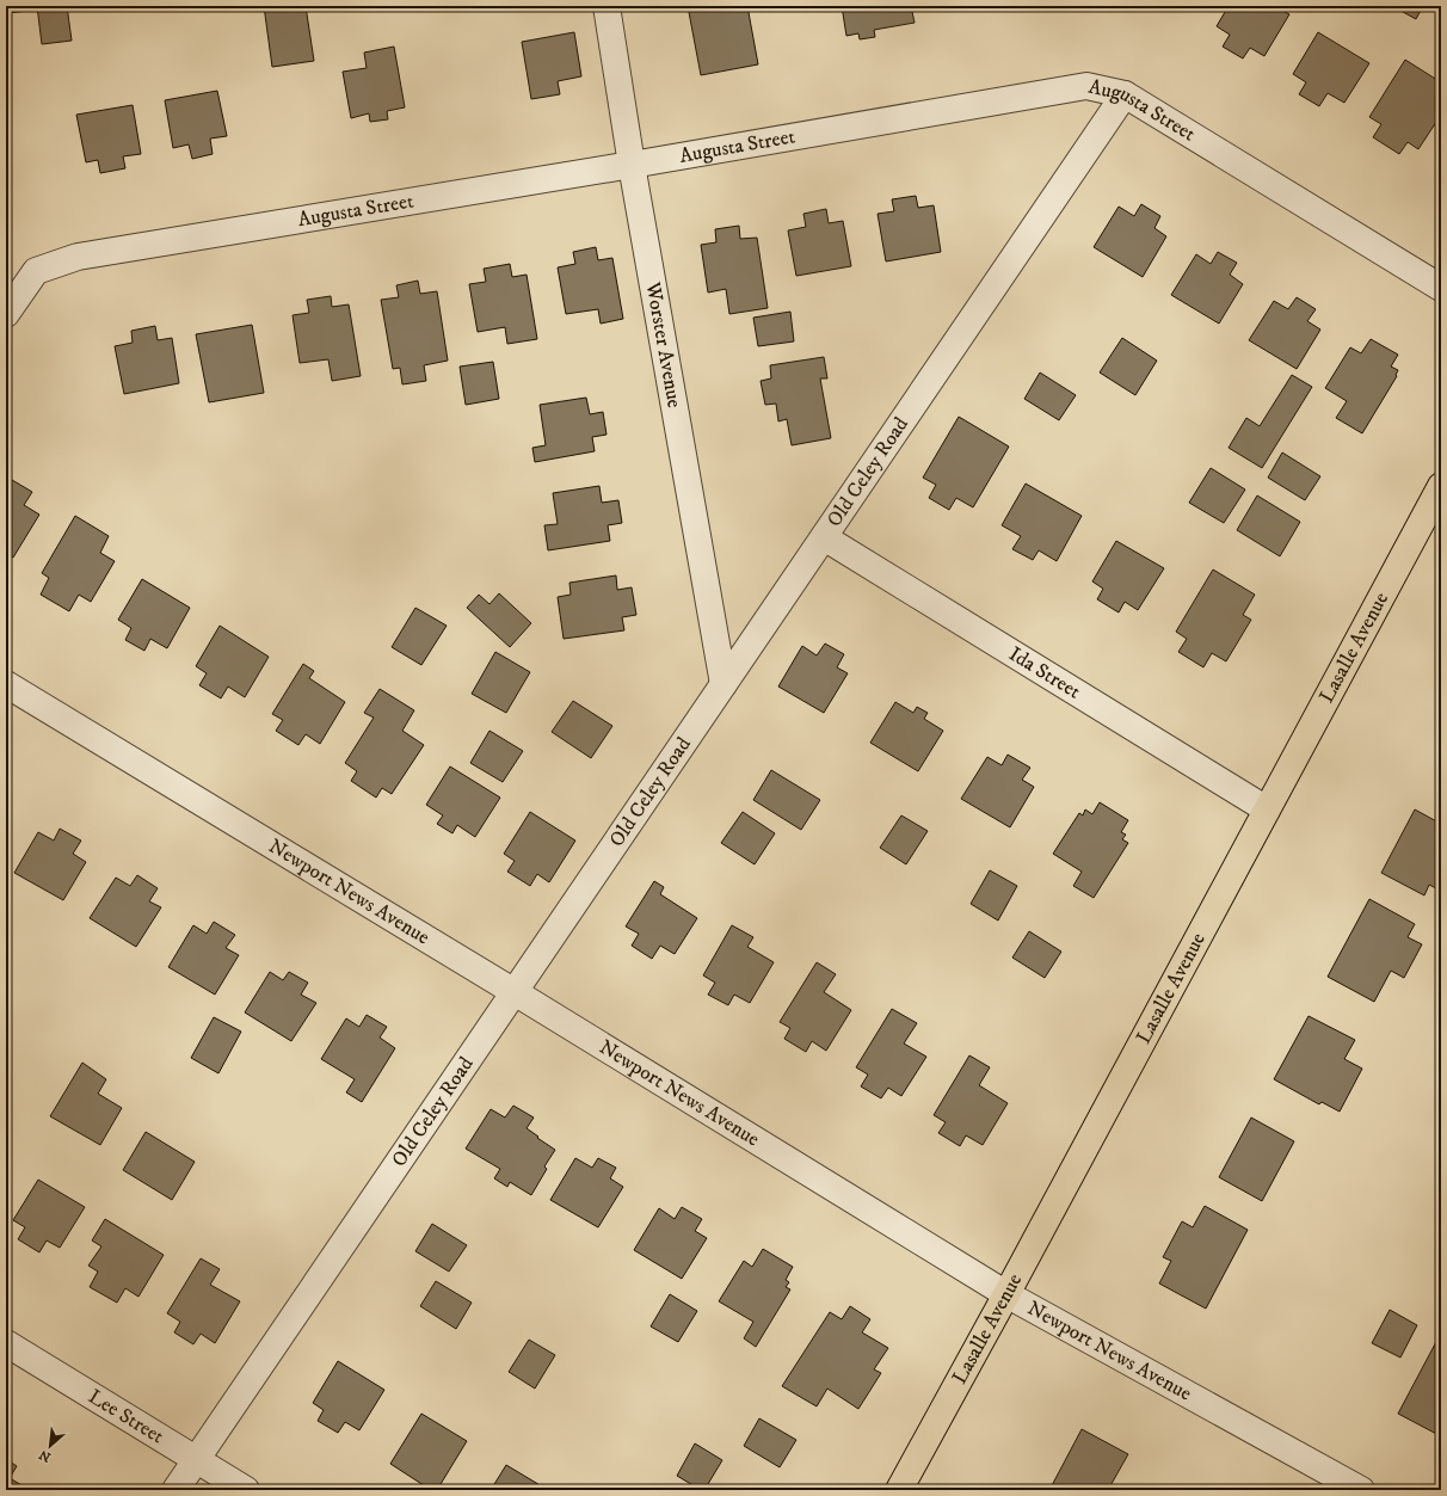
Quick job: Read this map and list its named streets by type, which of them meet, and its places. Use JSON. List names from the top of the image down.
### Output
{
  "streets": {
    "main road": ["Lasalle Avenue"],
    "street": [
      "Augusta Street",
      "Worster Avenue",
      "Old Celey Road",
      "Ida Street",
      "Newport News Avenue",
      "Lee Street"
    ]
  },
  "crossings": [
    ["Augusta Street", "Worster Avenue"],
    ["Augusta Street", "Old Celey Road"],
    ["Worster Avenue", "Old Celey Road"],
    ["Old Celey Road", "Ida Street"],
    ["Old Celey Road", "Newport News Avenue"],
    ["Old Celey Road", "Lee Street"],
    ["Lasalle Avenue", "Ida Street"],
    ["Lasalle Avenue", "Newport News Avenue"]
  ],
  "north": "bottom left"
}
